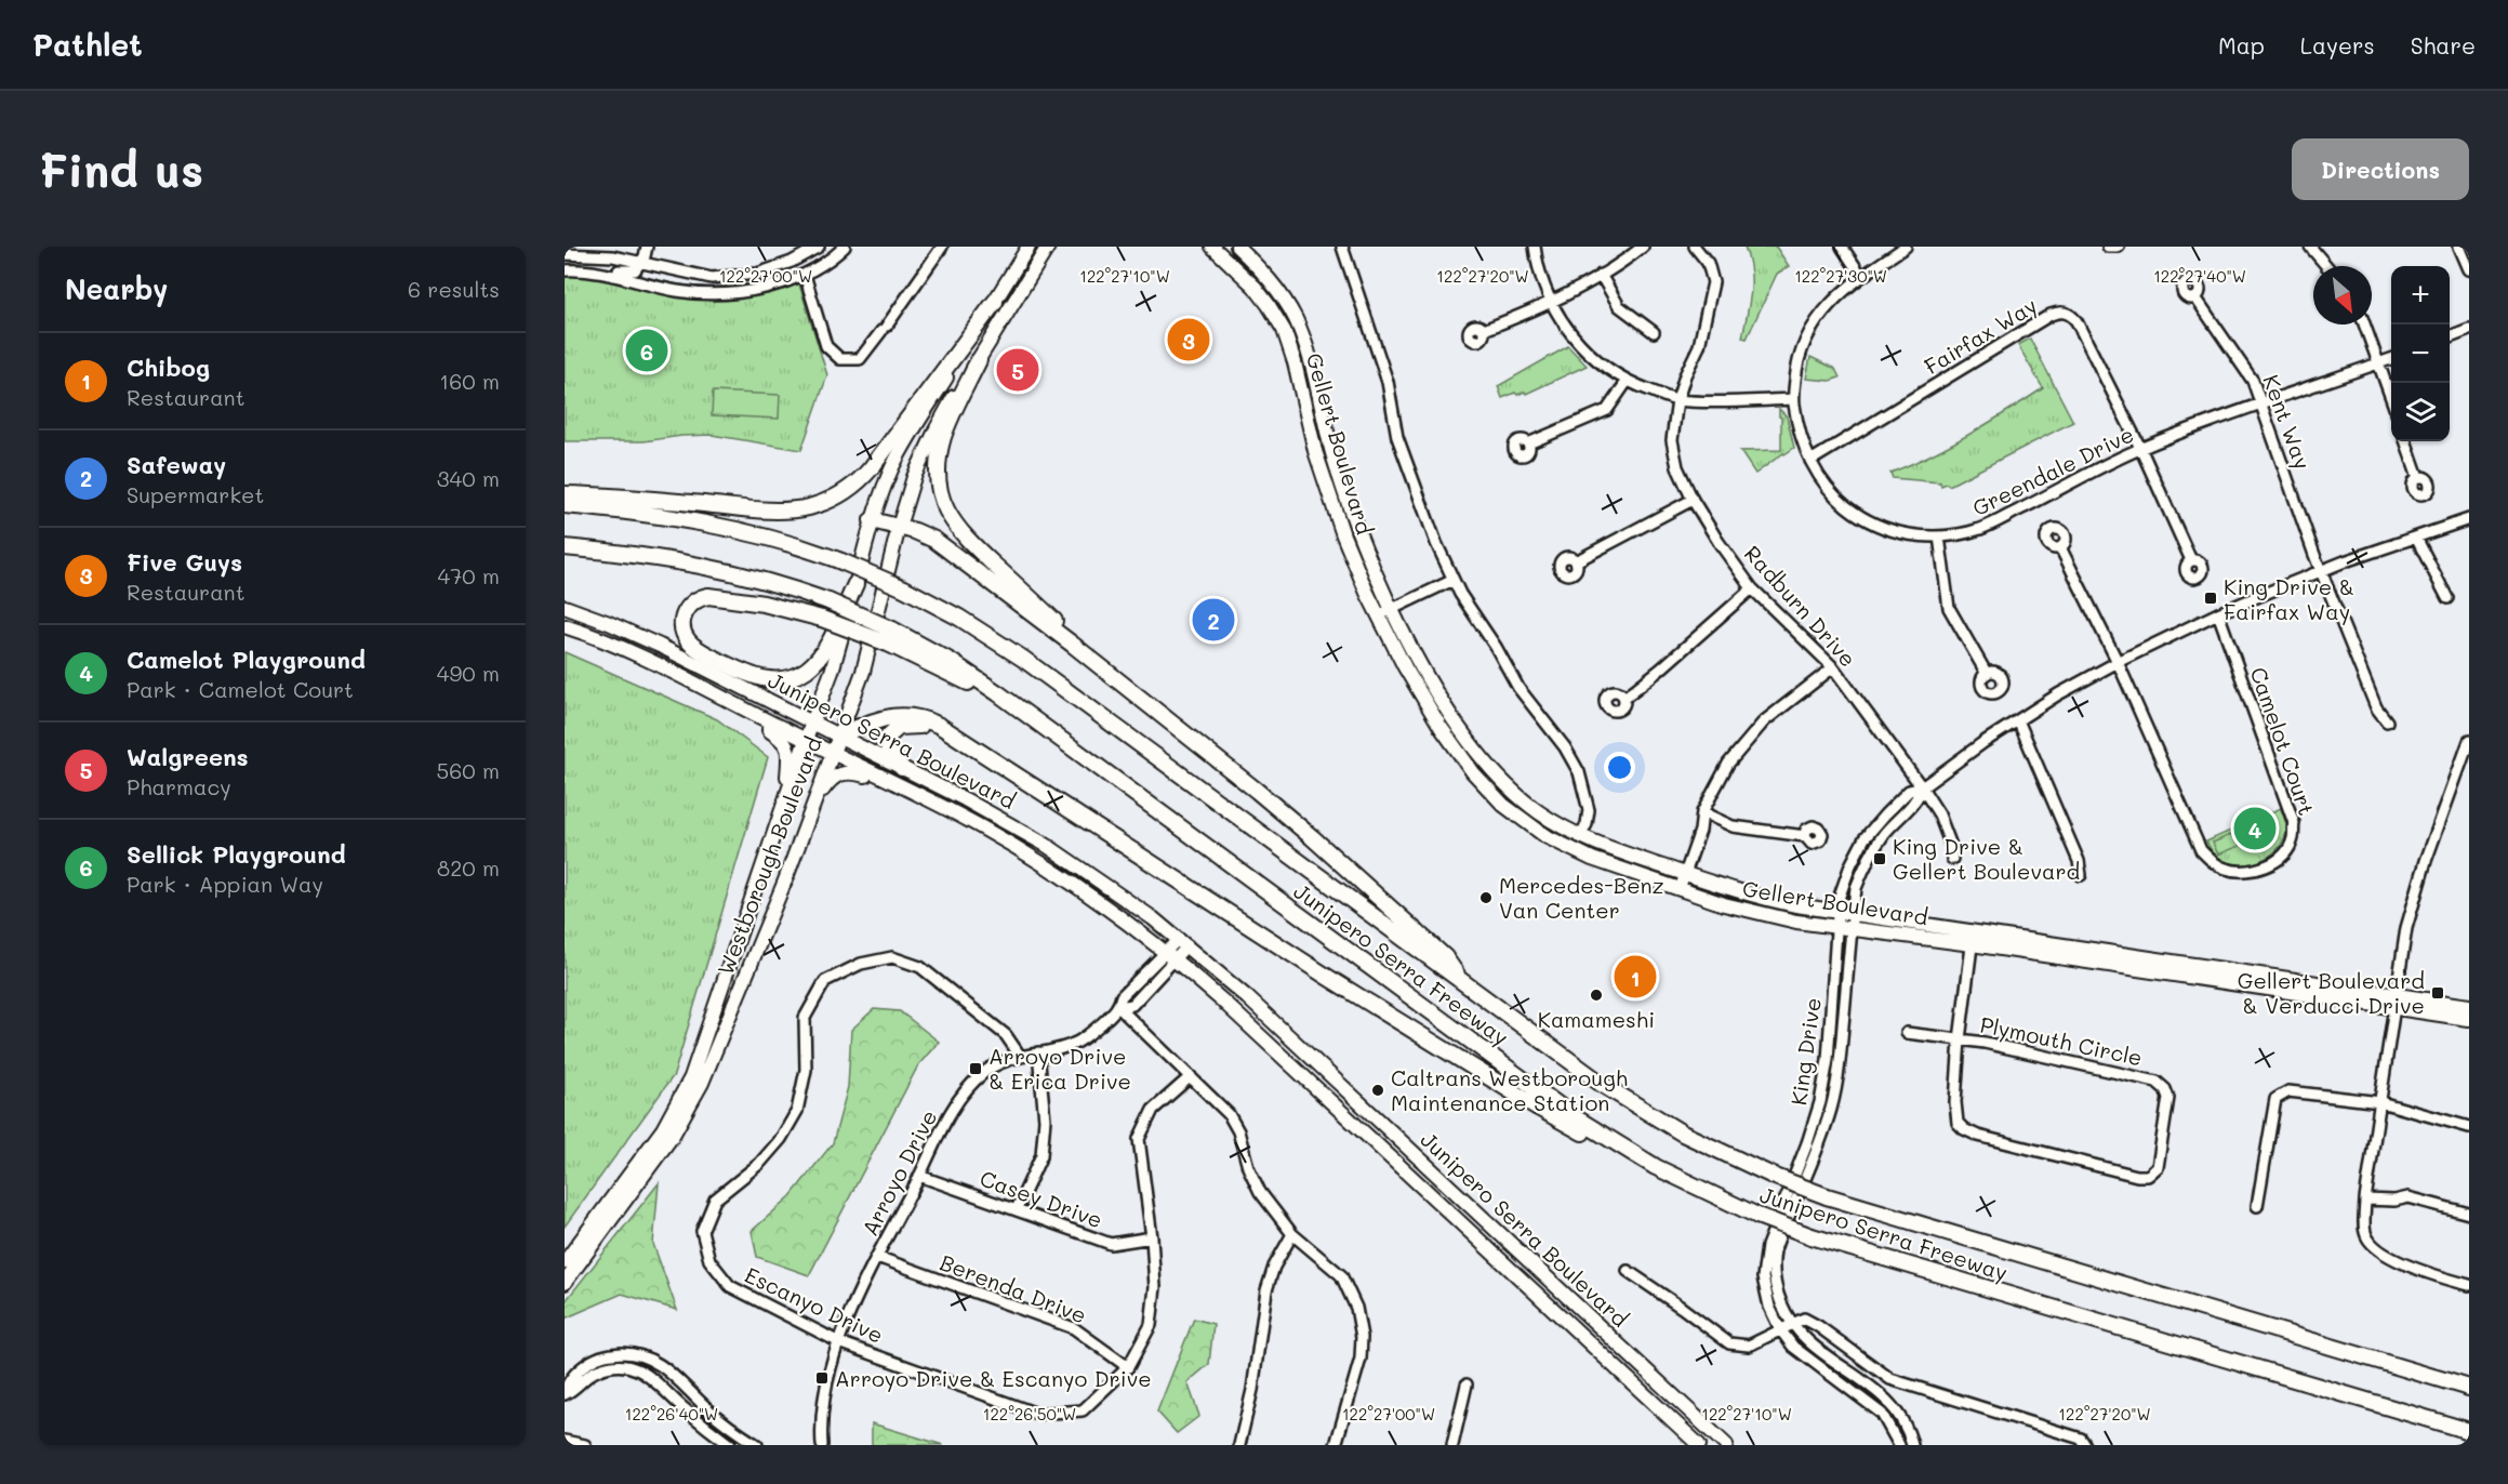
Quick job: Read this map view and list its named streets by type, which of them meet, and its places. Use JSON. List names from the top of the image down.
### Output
{
  "streets": {
    "highway": ["Junipero Serra Freeway"],
    "main road": ["Gellert Boulevard", "Junipero Serra Boulevard", "Westborough Boulevard"],
    "street": [
      "Fairfax Way",
      "Kent Way",
      "Greendale Drive",
      "Radburn Drive",
      "Camelot Court",
      "Plymouth Circle",
      "King Drive",
      "Arroyo Drive",
      "Casey Drive",
      "Berenda Drive",
      "Escanyo Drive"
    ]
  },
  "crossings": [
    ["Fairfax Way", "Greendale Drive"],
    ["Kent Way", "Greendale Drive"],
    ["Kent Way", "King Drive"],
    ["Gellert Boulevard", "Plymouth Circle"],
    ["Gellert Boulevard", "King Drive"],
    ["Radburn Drive", "King Drive"],
    ["Junipero Serra Boulevard", "Westborough Boulevard"],
    ["Junipero Serra Boulevard", "Arroyo Drive"],
    ["Camelot Court", "King Drive"],
    ["Arroyo Drive", "Casey Drive"],
    ["Arroyo Drive", "Berenda Drive"],
    ["Arroyo Drive", "Escanyo Drive"],
    ["Casey Drive", "Escanyo Drive"],
    ["Berenda Drive", "Escanyo Drive"]
  ],
  "places": {
    "transit": [
      "King Drive & Fairfax Way",
      "King Drive & Gellert Boulevard",
      "Gellert Boulevard & Verducci Drive",
      "Arroyo Drive & Erica Drive",
      "Arroyo Drive & Escanyo Drive"
    ],
    "other": ["Mercedes-Benz Van Center", "Kamameshi", "Caltrans Westborough Maintenance Station"]
  },
  "north": "bottom right",
  "page": {
    "header": "Pathlet",
    "nav": ["Map", "Layers", "Share"],
    "buttons": "Directions",
    "title": "Find us",
    "heading": ["Nearby", "6 results"],
    "map_buttons": ["+", "−"],
    "pins": [
      "3",
      "6",
      "5",
      "2",
      "4",
      "1"
    ],
    "list": [
      {
        "mark": "1",
        "name": "Chibog",
        "note": "Restaurant",
        "value": "160 m"
      },
      {
        "mark": "2",
        "name": "Safeway",
        "note": "Supermarket",
        "value": "340 m"
      },
      {
        "mark": "3",
        "name": "Five Guys",
        "note": "Restaurant",
        "value": "470 m"
      },
      {
        "mark": "4",
        "name": "Camelot Playground",
        "note": "Park · Camelot Court",
        "value": "490 m"
      },
      {
        "mark": "5",
        "name": "Walgreens",
        "note": "Pharmacy",
        "value": "560 m"
      },
      {
        "mark": "6",
        "name": "Sellick Playground",
        "note": "Park · Appian Way",
        "value": "820 m"
      }
    ]
  },
  "coordinates": [
    "122°27'00\"W",
    "122°27'10\"W",
    "122°27'20\"W",
    "122°27'30\"W",
    "122°27'40\"W",
    "122°26'40\"W",
    "122°26'50\"W"
  ]
}
